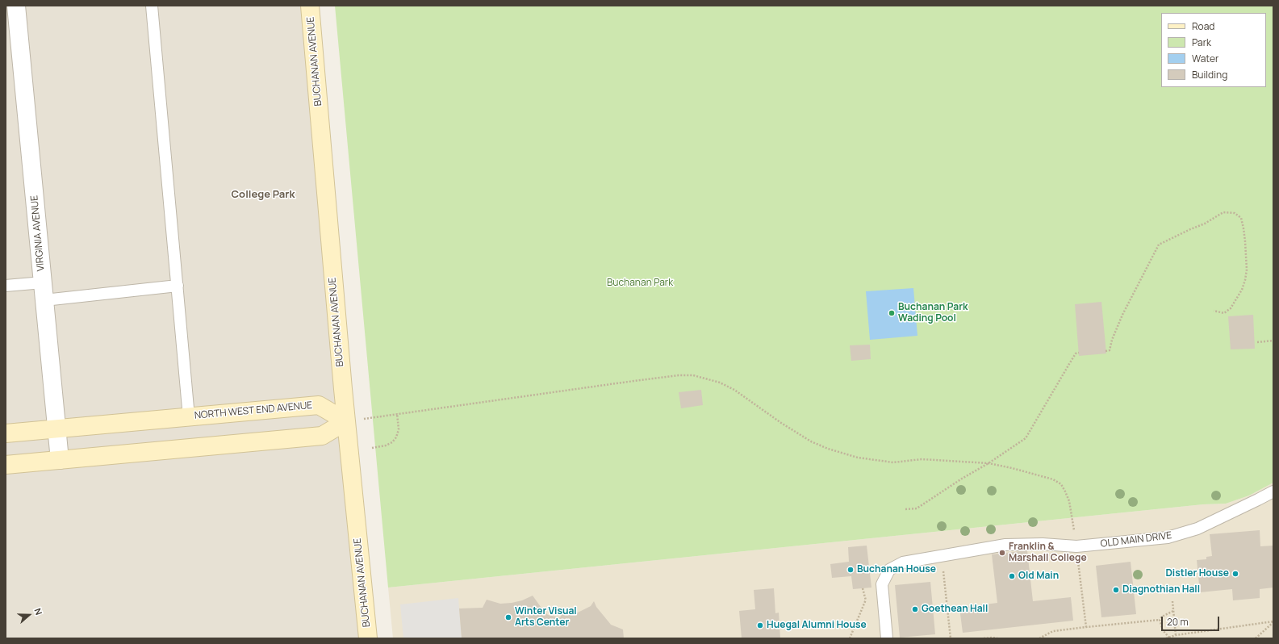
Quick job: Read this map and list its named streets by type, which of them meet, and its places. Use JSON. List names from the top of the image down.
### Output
{
  "streets": {
    "street": ["BUCHANAN AVENUE", "VIRGINIA AVENUE", "NORTH WEST END AVENUE"],
    "lane": ["OLD MAIN DRIVE"]
  },
  "crossings": [
    ["BUCHANAN AVENUE", "NORTH WEST END AVENUE"],
    ["VIRGINIA AVENUE", "NORTH WEST END AVENUE"]
  ],
  "districts": ["College Park"],
  "parks": ["Buchanan Park"],
  "places": [
    "Buchanan Park Wading Pool",
    "Franklin & Marshall College",
    "Buchanan House",
    "Distler House",
    "Old Main",
    "Diagnothian Hall",
    "Goethean Hall",
    "Winter Visual Arts Center",
    "Huegal Alumni House"
  ],
  "legend": [
    "Road",
    "Park",
    "Water",
    "Building"
  ],
  "scale_bar": "20 m",
  "north": "right"
}
